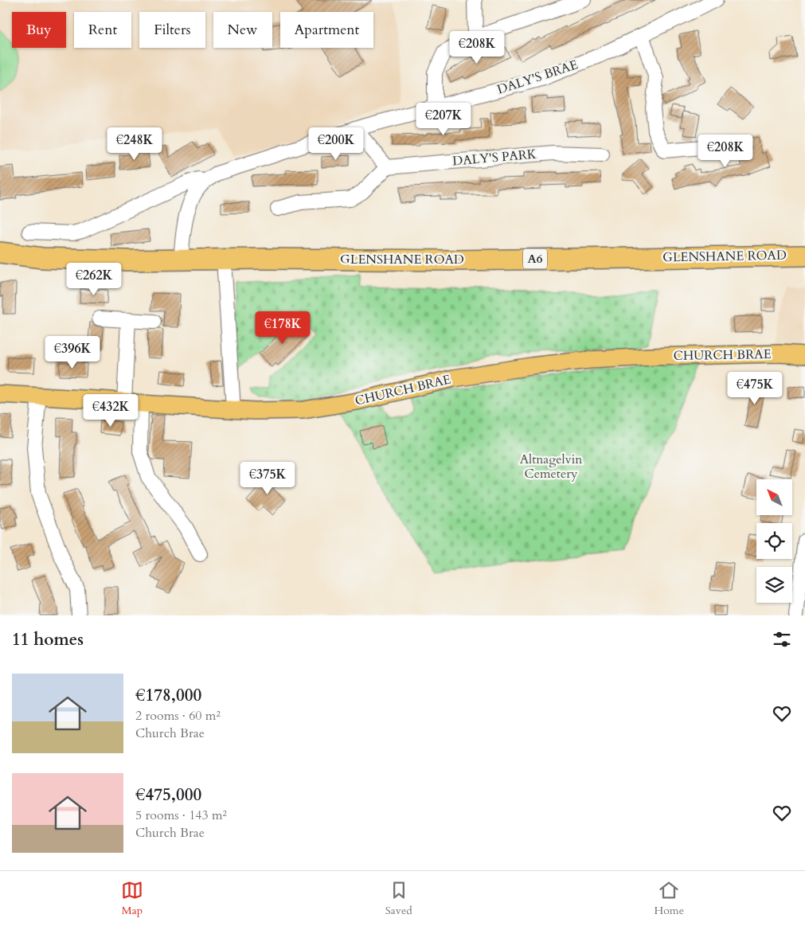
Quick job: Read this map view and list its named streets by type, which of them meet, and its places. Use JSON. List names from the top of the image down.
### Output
{
  "streets": {
    "highway": ["GLENSHANE ROAD", "A6"],
    "main road": ["CHURCH BRAE"],
    "street": ["DALY'S BRAE", "DALY'S PARK"]
  },
  "crossings": [
    ["DALY'S BRAE", "GLENSHANE ROAD"]
  ],
  "parks": ["Altnagelvin Cemetery"],
  "north": "top left",
  "page": {
    "chip": [
      "Buy",
      "Rent",
      "Filters",
      "New",
      "Apartment"
    ],
    "price": [
      "€208K",
      "€207K",
      "€248K",
      "€200K",
      "€208K",
      "€262K",
      "€178K",
      "€396K",
      "€475K",
      "€432K",
      "€375K"
    ],
    "heading": "11 homes",
    "list": [
      {
        "name": "€178,000",
        "note": "2 rooms · 60 m² · Church Brae"
      },
      {
        "name": "€475,000",
        "note": "5 rooms · 143 m² · Church Brae"
      }
    ],
    "tabs": ["Map", "Saved", "Home"]
  }
}
